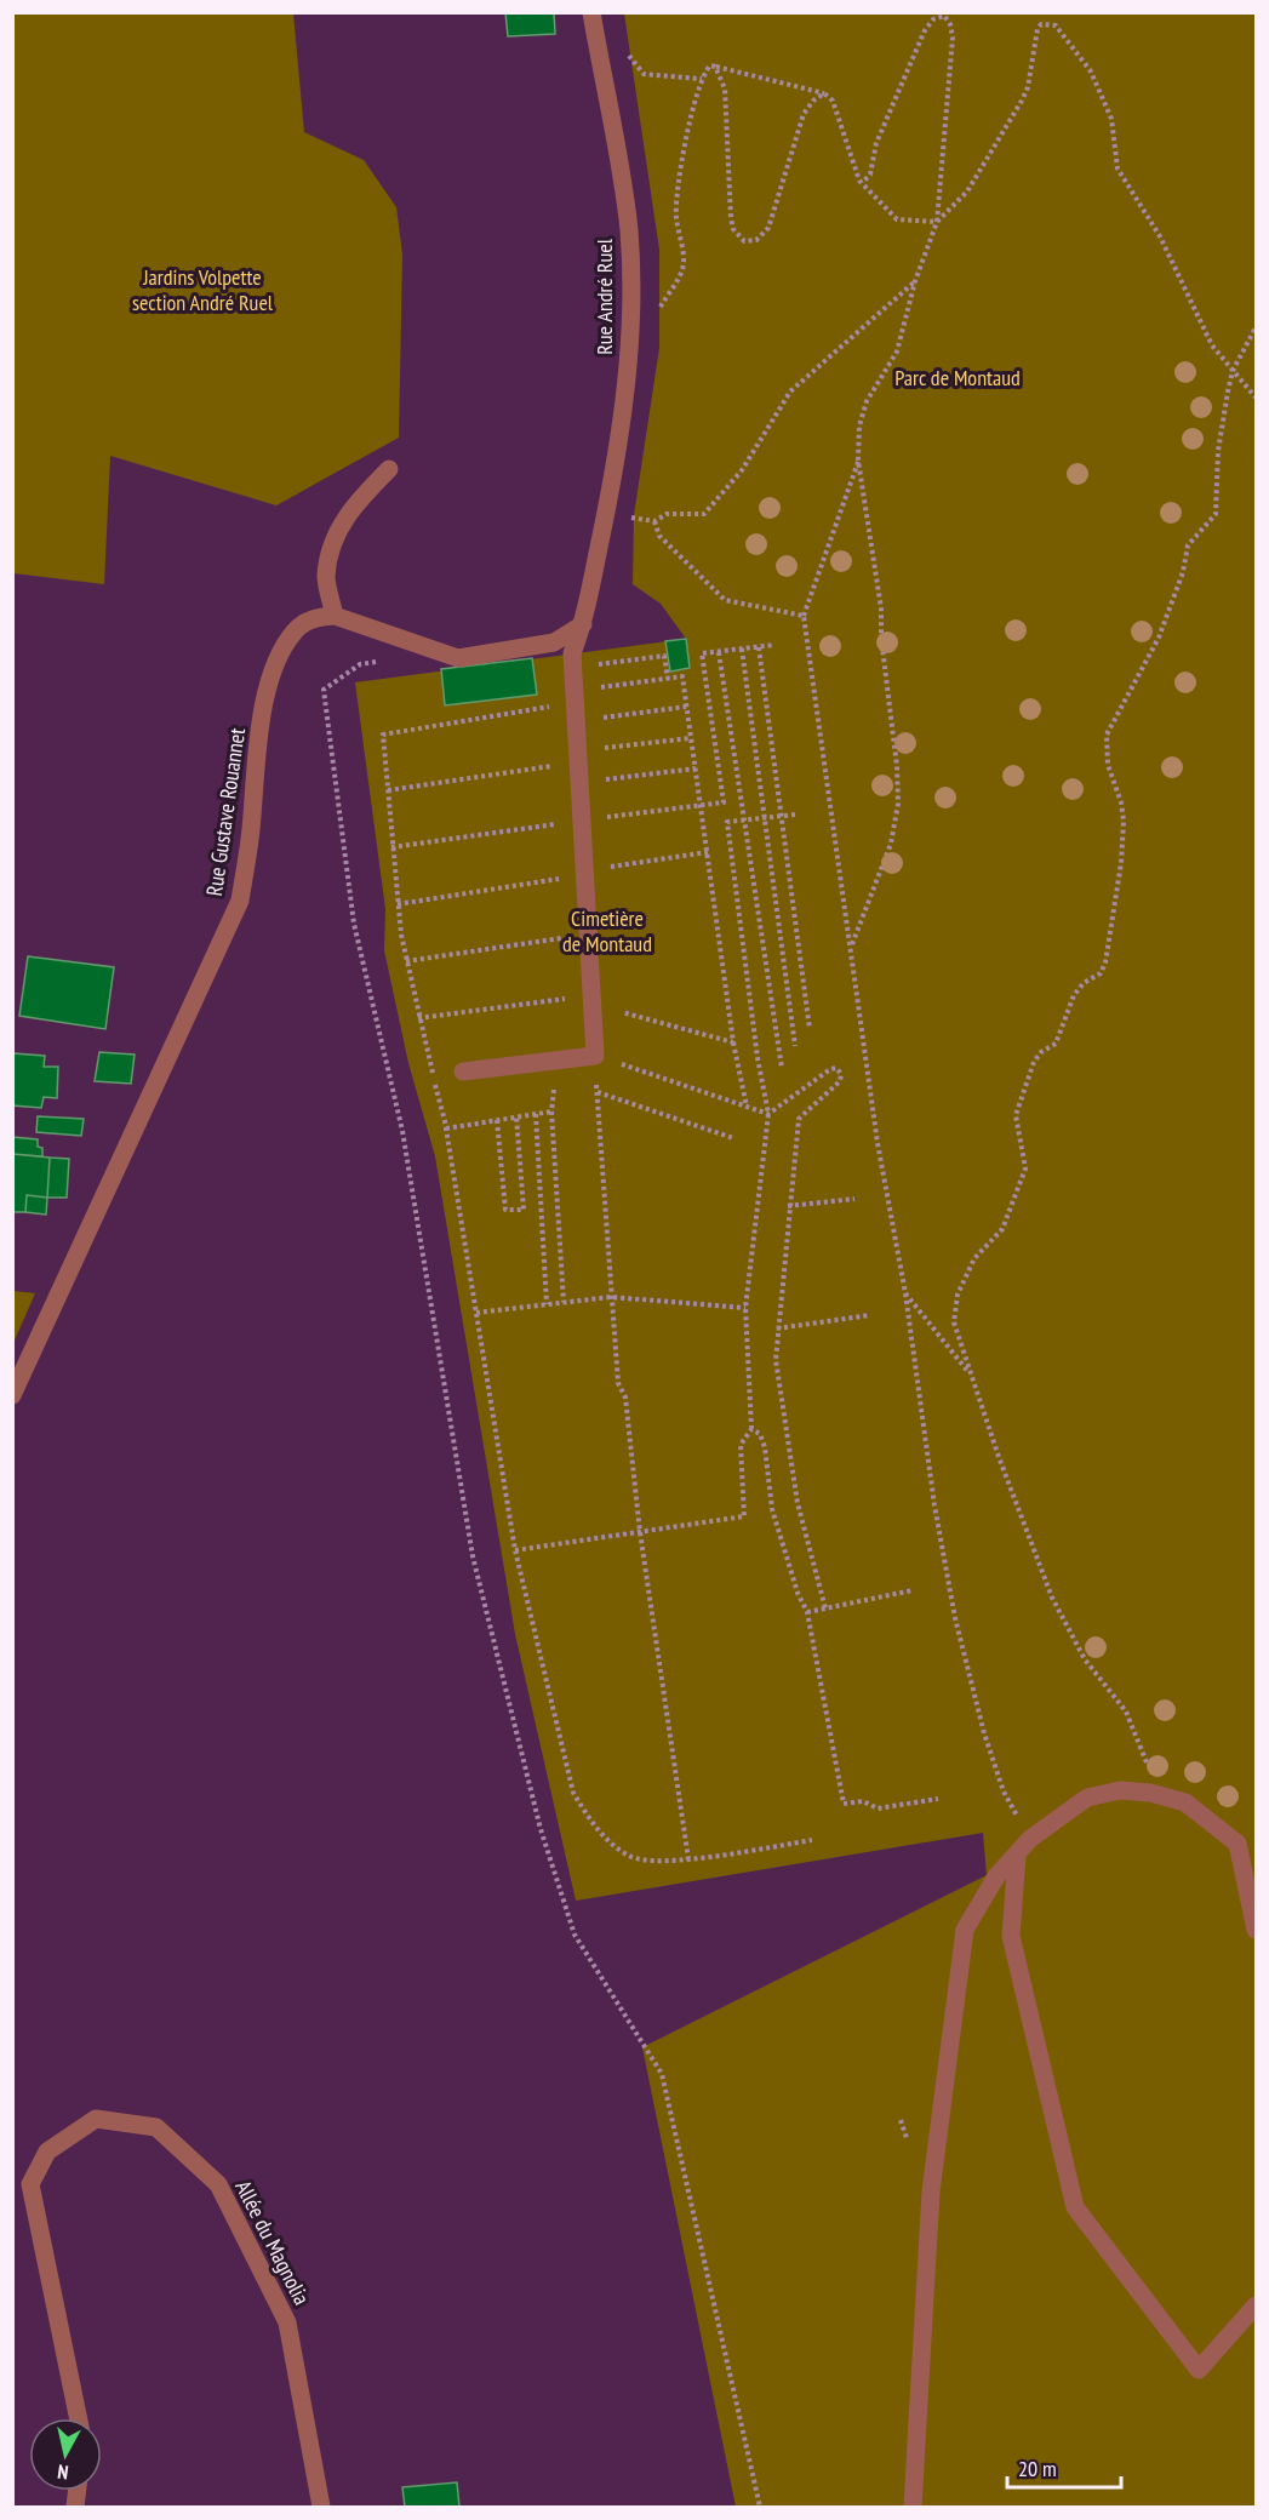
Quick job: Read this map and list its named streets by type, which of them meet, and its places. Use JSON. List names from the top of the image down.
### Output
{
  "streets": {
    "street": ["Rue André Ruel", "Rue Gustave Rouannet", "Allée du Magnolia"]
  },
  "parks": ["Jardins Volpette section André Ruel", "Parc de Montaud", "Cimetière de Montaud"],
  "scale_bar": "20 m",
  "north": "bottom"
}
